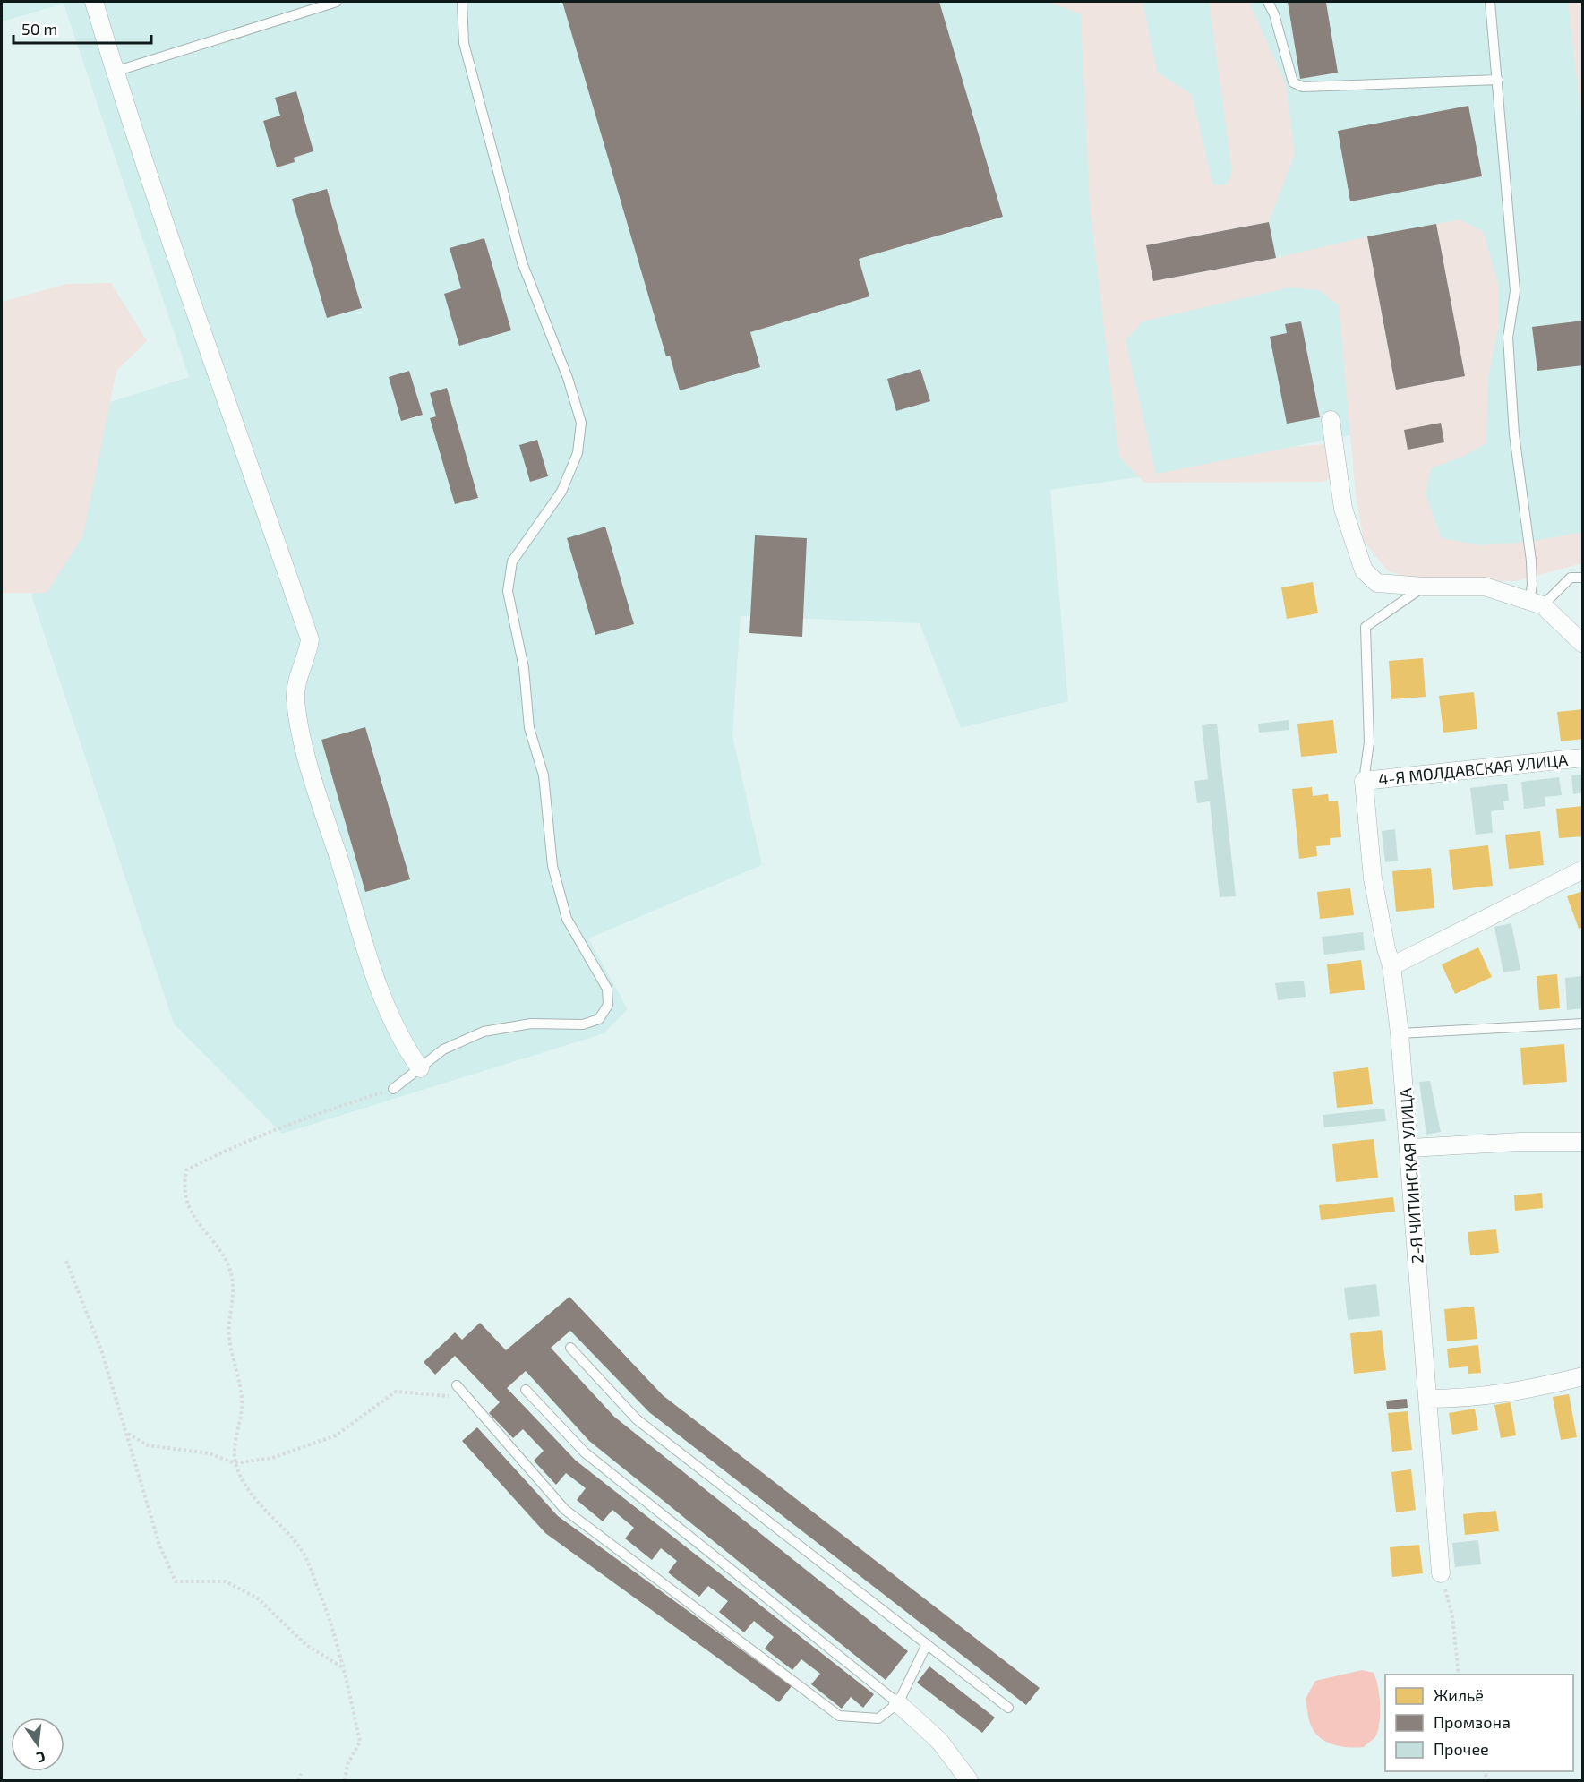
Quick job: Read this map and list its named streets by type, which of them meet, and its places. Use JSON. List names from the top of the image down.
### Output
{
  "streets": {
    "street": ["4-Я МОЛДАВСКАЯ УЛИЦА", "2-Я ЧИТИНСКАЯ УЛИЦА"]
  },
  "crossings": [
    ["4-Я МОЛДАВСКАЯ УЛИЦА", "2-Я ЧИТИНСКАЯ УЛИЦА"]
  ],
  "legend": ["Жильё", "Промзона", "Прочее"],
  "scale_bar": "50 m",
  "north": "bottom"
}
